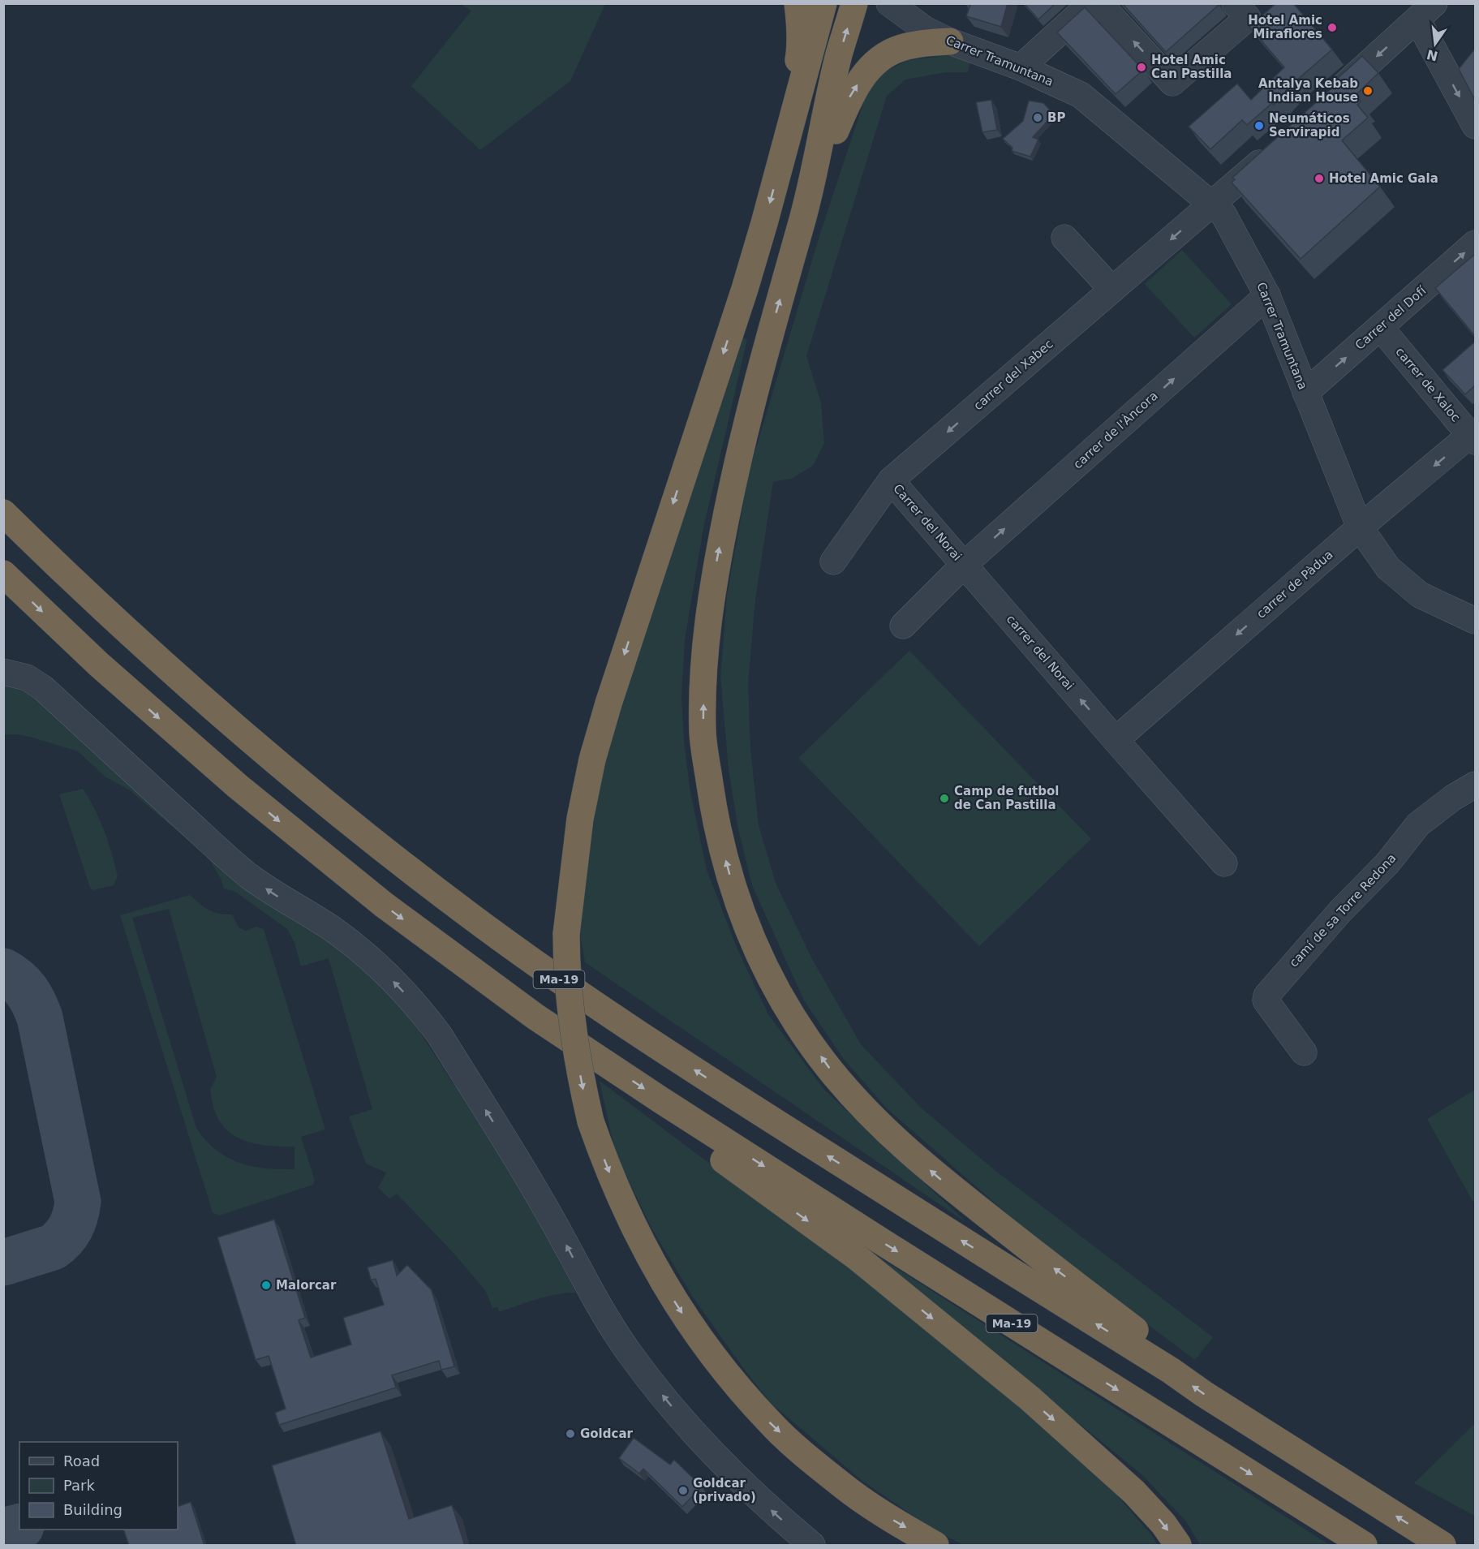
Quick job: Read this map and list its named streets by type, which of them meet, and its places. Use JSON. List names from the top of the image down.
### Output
{
  "streets": {
    "highway": ["Ma-19"],
    "street": [
      "Carrer Tramuntana",
      "Carrer del Dofí",
      "carrer del Xabec",
      "carrer de Xaloc",
      "carrer de l'Àncora",
      "Carrer del Norai",
      "carrer de Pàdua",
      "carrer del Norai",
      "camí de sa Torre Redona"
    ]
  },
  "crossings": [
    ["Carrer Tramuntana", "Carrer del Dofí"],
    ["Carrer Tramuntana", "carrer del Xabec"],
    ["Carrer Tramuntana", "carrer de l'Àncora"],
    ["Carrer Tramuntana", "carrer de Pàdua"],
    ["Carrer del Dofí", "carrer de Xaloc"],
    ["carrer del Xabec", "Carrer del Norai"],
    ["carrer de Xaloc", "carrer de Pàdua"],
    ["carrer de l'Àncora", "Carrer del Norai"],
    ["carrer de l'Àncora", "carrer del Norai"],
    ["Carrer del Norai", "carrer del Norai"],
    ["carrer de Pàdua", "carrer del Norai"]
  ],
  "one_way": [
    "carrer del Xabec",
    "carrer de l'Àncora",
    "carrer de Pàdua",
    "carrer del Norai"
  ],
  "places": [
    "Hotel Amic Miraflores",
    "Hotel Amic Can Pastilla",
    "Antalya Kebab Indian House",
    "BP",
    "Neumáticos Servirapid",
    "Hotel Amic Gala",
    "Camp de futbol de Can Pastilla",
    "Malorcar",
    "Goldcar",
    "Goldcar (privado)"
  ],
  "legend": ["Road", "Park", "Building"],
  "north": "bottom"
}
